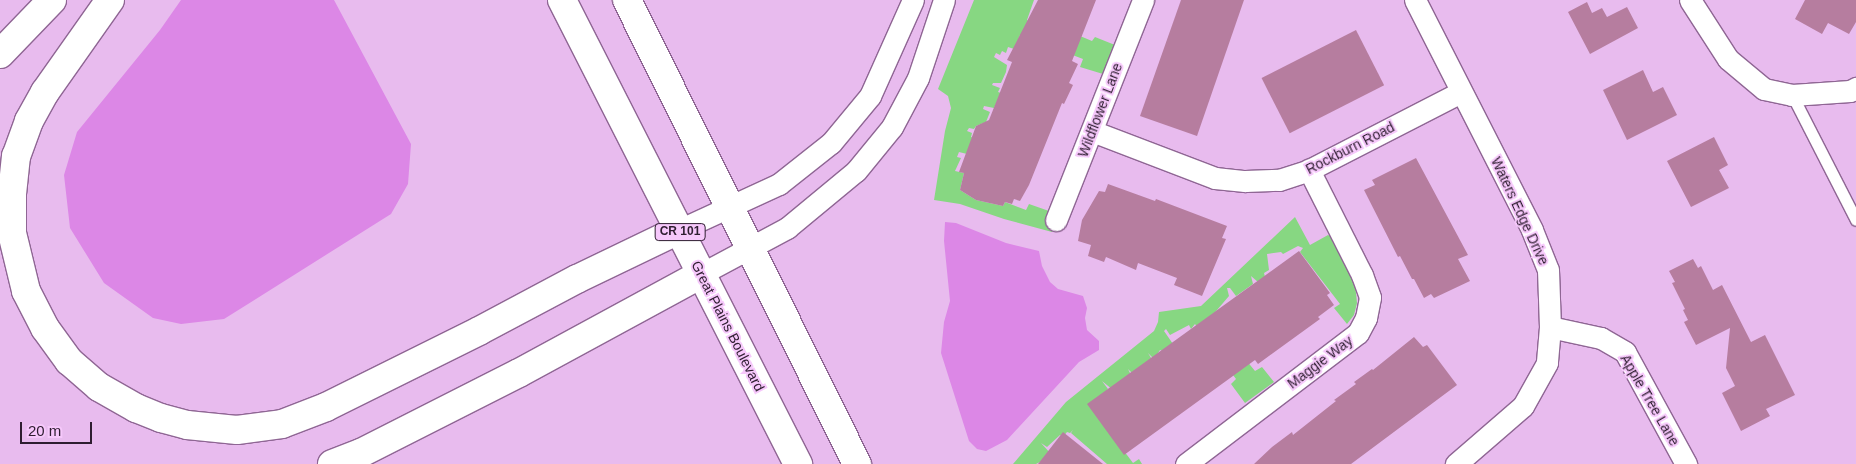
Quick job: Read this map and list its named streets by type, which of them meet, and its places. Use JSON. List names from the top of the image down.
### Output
{
  "streets": {
    "main road": ["CR 101", "Great Plains Boulevard"],
    "street": [
      "Wildflower Lane",
      "Rockburn Road",
      "Waters Edge Drive",
      "Maggie Way",
      "Apple Tree Lane"
    ]
  },
  "crossings": [
    ["Wildflower Lane", "Rockburn Road"],
    ["Rockburn Road", "Waters Edge Drive"],
    ["Rockburn Road", "Maggie Way"],
    ["Waters Edge Drive", "Apple Tree Lane"]
  ],
  "scale_bar": "20 m"
}
